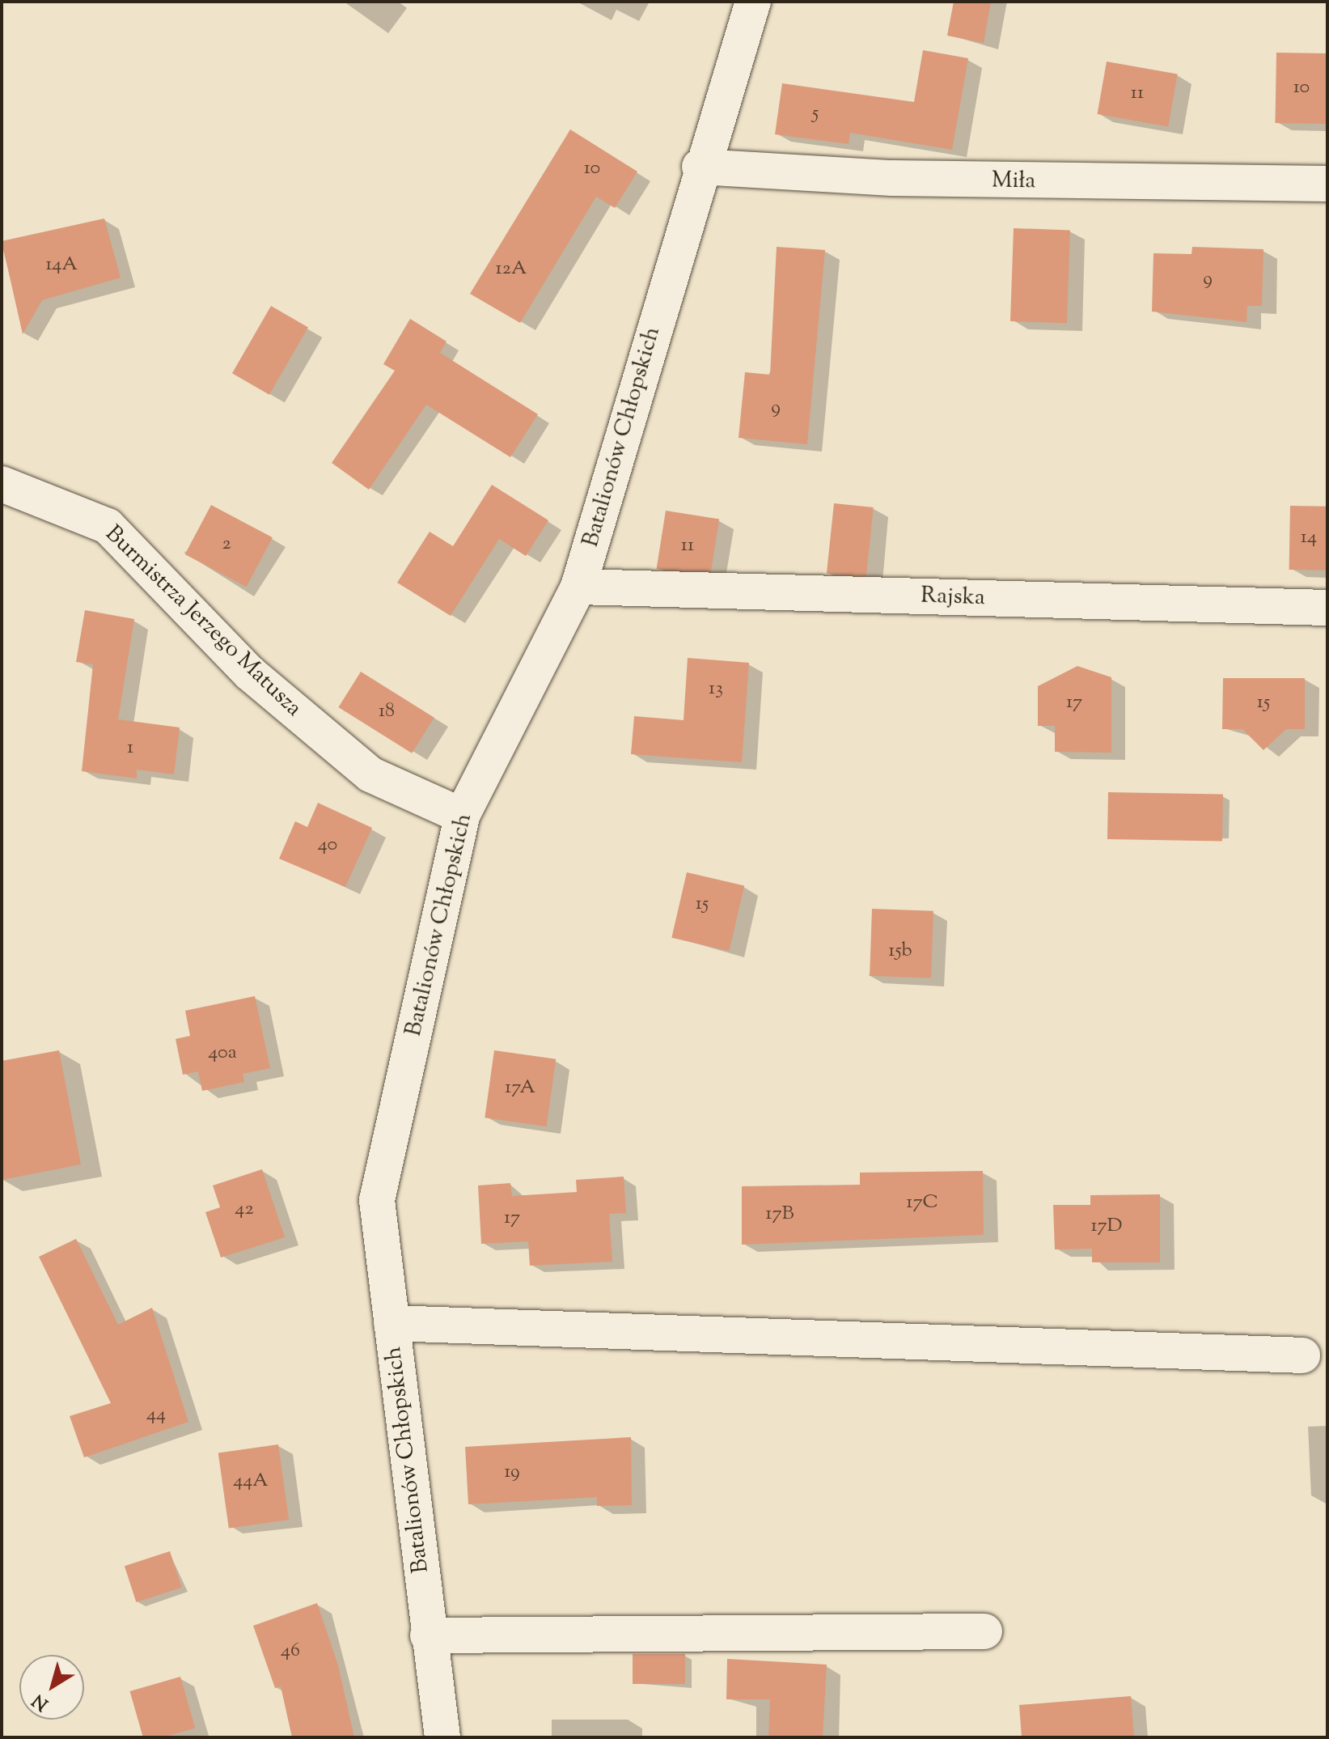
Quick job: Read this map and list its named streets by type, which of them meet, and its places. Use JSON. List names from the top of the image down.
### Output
{
  "streets": {
    "street": [
      "Miła",
      "Batalionów Chłopskich",
      "Rajska",
      "Burmistrza Jerzego Matusza"
    ]
  },
  "crossings": [
    ["Miła", "Batalionów Chłopskich"],
    ["Batalionów Chłopskich", "Rajska"],
    ["Batalionów Chłopskich", "Burmistrza Jerzego Matusza"]
  ],
  "house_numbers": [
    "10",
    "11",
    "5",
    "10",
    "14A",
    "12A",
    "9",
    "9",
    "14",
    "2",
    "11",
    "13",
    "17",
    "15",
    "18",
    "1",
    "40",
    "15",
    "15b",
    "40a",
    "17A",
    "17C",
    "42",
    "17B",
    "17",
    "17D",
    "44",
    "19",
    "44A",
    "46"
  ],
  "north": "bottom left"
}
